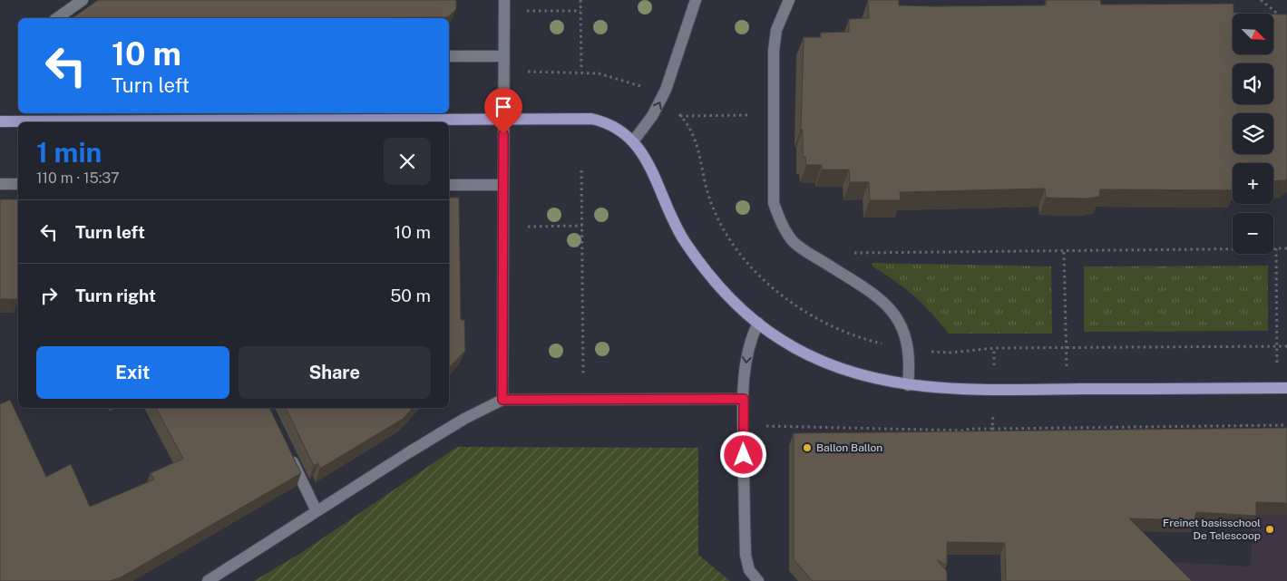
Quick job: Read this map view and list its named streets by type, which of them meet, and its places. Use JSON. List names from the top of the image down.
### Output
{
  "places": ["Ballon Ballon", "Freinet basisschool De Telescoop"],
  "north": "bottom right",
  "page": {
    "map_buttons": ["+", "−"],
    "turn": ["10 m", "Turn left"],
    "heading": ["1 min", "110 m · 15:37"],
    "list": [
      {
        "name": "Turn left",
        "value": "10 m"
      },
      {
        "name": "Turn right",
        "value": "50 m"
      }
    ],
    "buttons": ["Exit", "Share"]
  }
}
